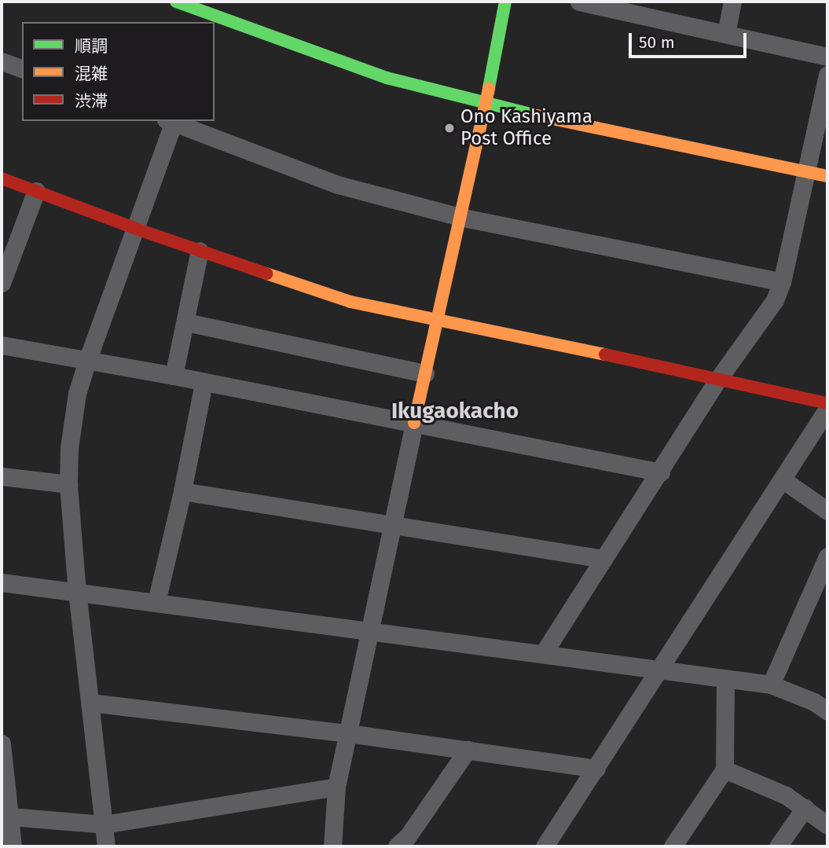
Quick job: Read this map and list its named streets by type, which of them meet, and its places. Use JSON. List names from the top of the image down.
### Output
{
  "districts": ["Ikugaokacho"],
  "places": ["Ono Kashiyama Post Office"],
  "legend": ["順調", "混雑", "渋滞"],
  "scale_bar": "50 m"
}
